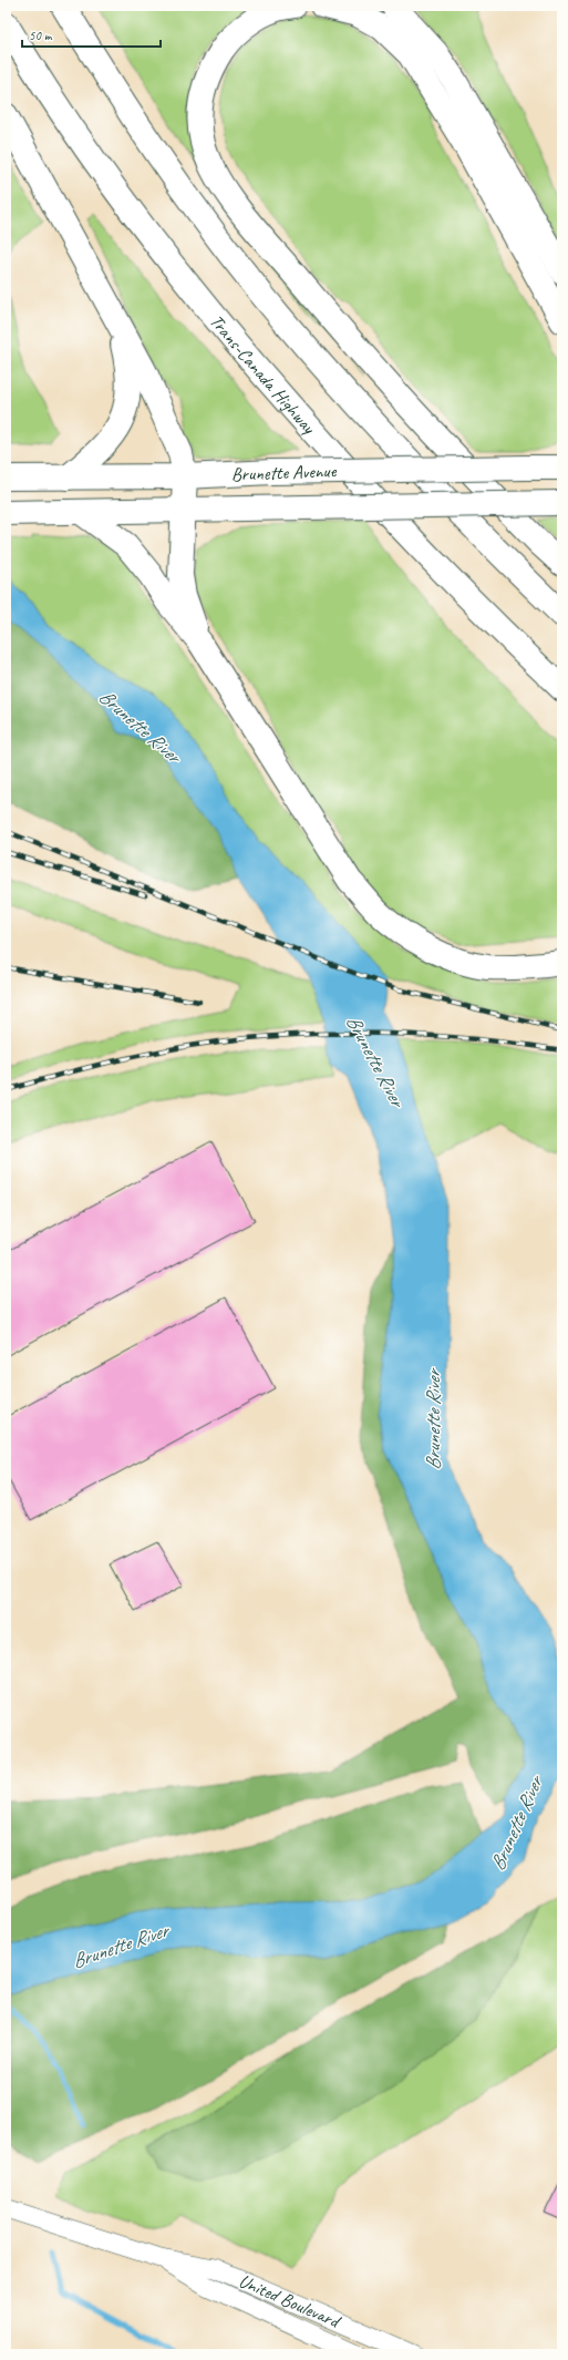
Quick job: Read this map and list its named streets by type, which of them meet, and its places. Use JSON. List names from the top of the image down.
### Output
{
  "streets": {
    "main road": ["Trans-Canada Highway", "Brunette Avenue"],
    "street": ["United Boulevard"]
  },
  "water": ["Brunette River"],
  "scale_bar": "50 m"
}
